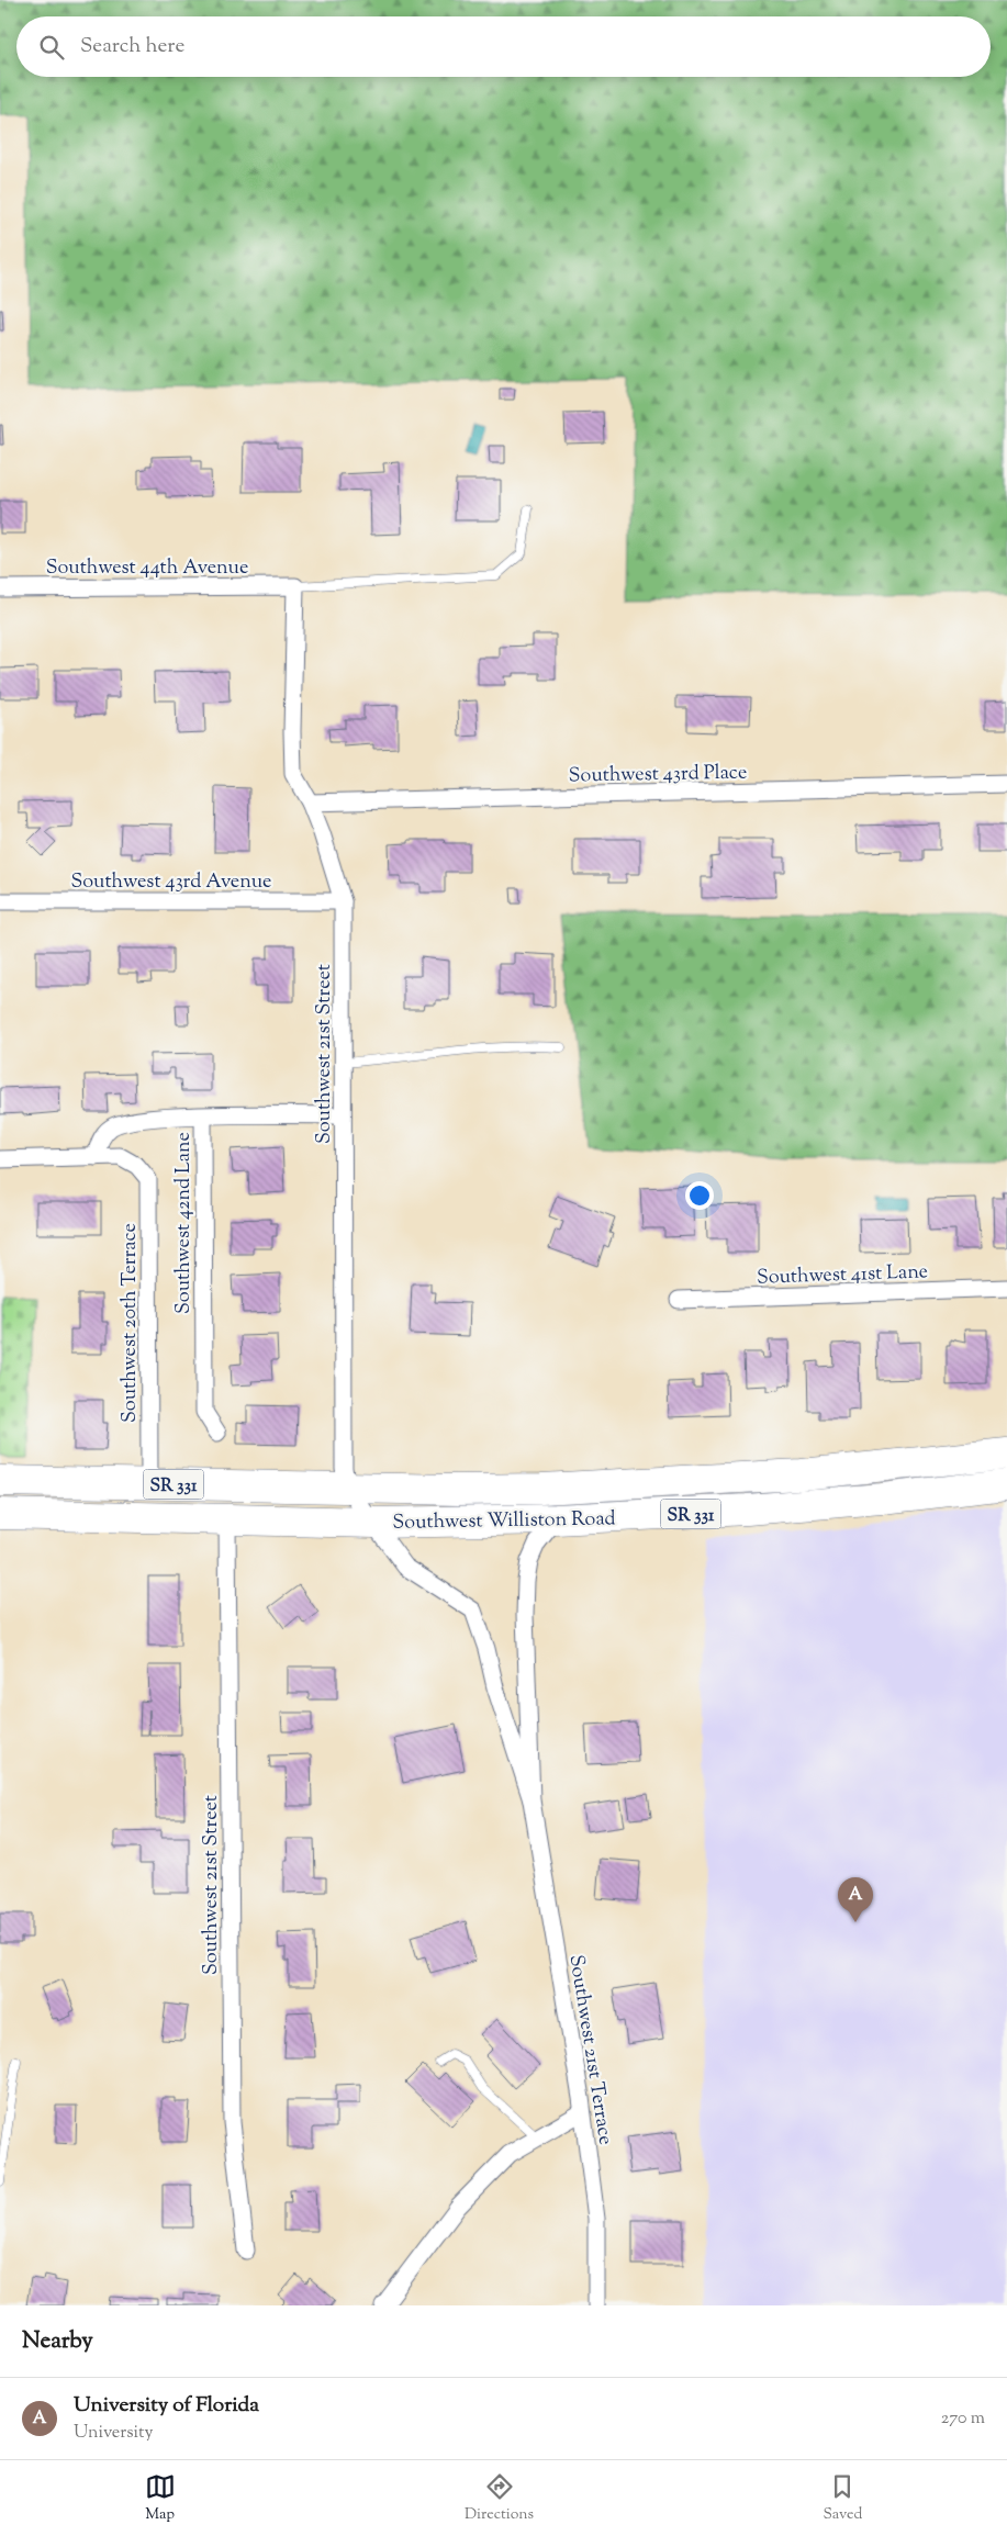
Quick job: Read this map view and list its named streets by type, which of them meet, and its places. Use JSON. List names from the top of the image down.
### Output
{
  "streets": {
    "highway": ["SR 331", "Southwest Williston Road"],
    "street": [
      "Southwest 44th Avenue",
      "Southwest 43rd Place",
      "Southwest 43rd Avenue",
      "Southwest 21st Street",
      "Southwest 42nd Lane",
      "Southwest 41st Lane",
      "Southwest 20th Terrace",
      "Southwest 21st Terrace"
    ]
  },
  "crossings": [
    ["Southwest 44th Avenue", "Southwest 21st Street"],
    ["Southwest 43rd Place", "Southwest 21st Street"],
    ["Southwest 43rd Avenue", "Southwest 21st Street"],
    ["Southwest 21st Street", "Southwest 42nd Lane"],
    ["Southwest 21st Street", "Southwest Williston Road"],
    ["Southwest 20th Terrace", "Southwest Williston Road"],
    ["Southwest Williston Road", "Southwest 21st Terrace"]
  ],
  "page": {
    "search": "Search here",
    "pins": "A",
    "heading": "Nearby",
    "list": [
      {
        "mark": "A",
        "name": "University of Florida",
        "note": "University",
        "value": "270 m"
      }
    ],
    "nav": ["Map", "Directions", "Saved"]
  }
}
